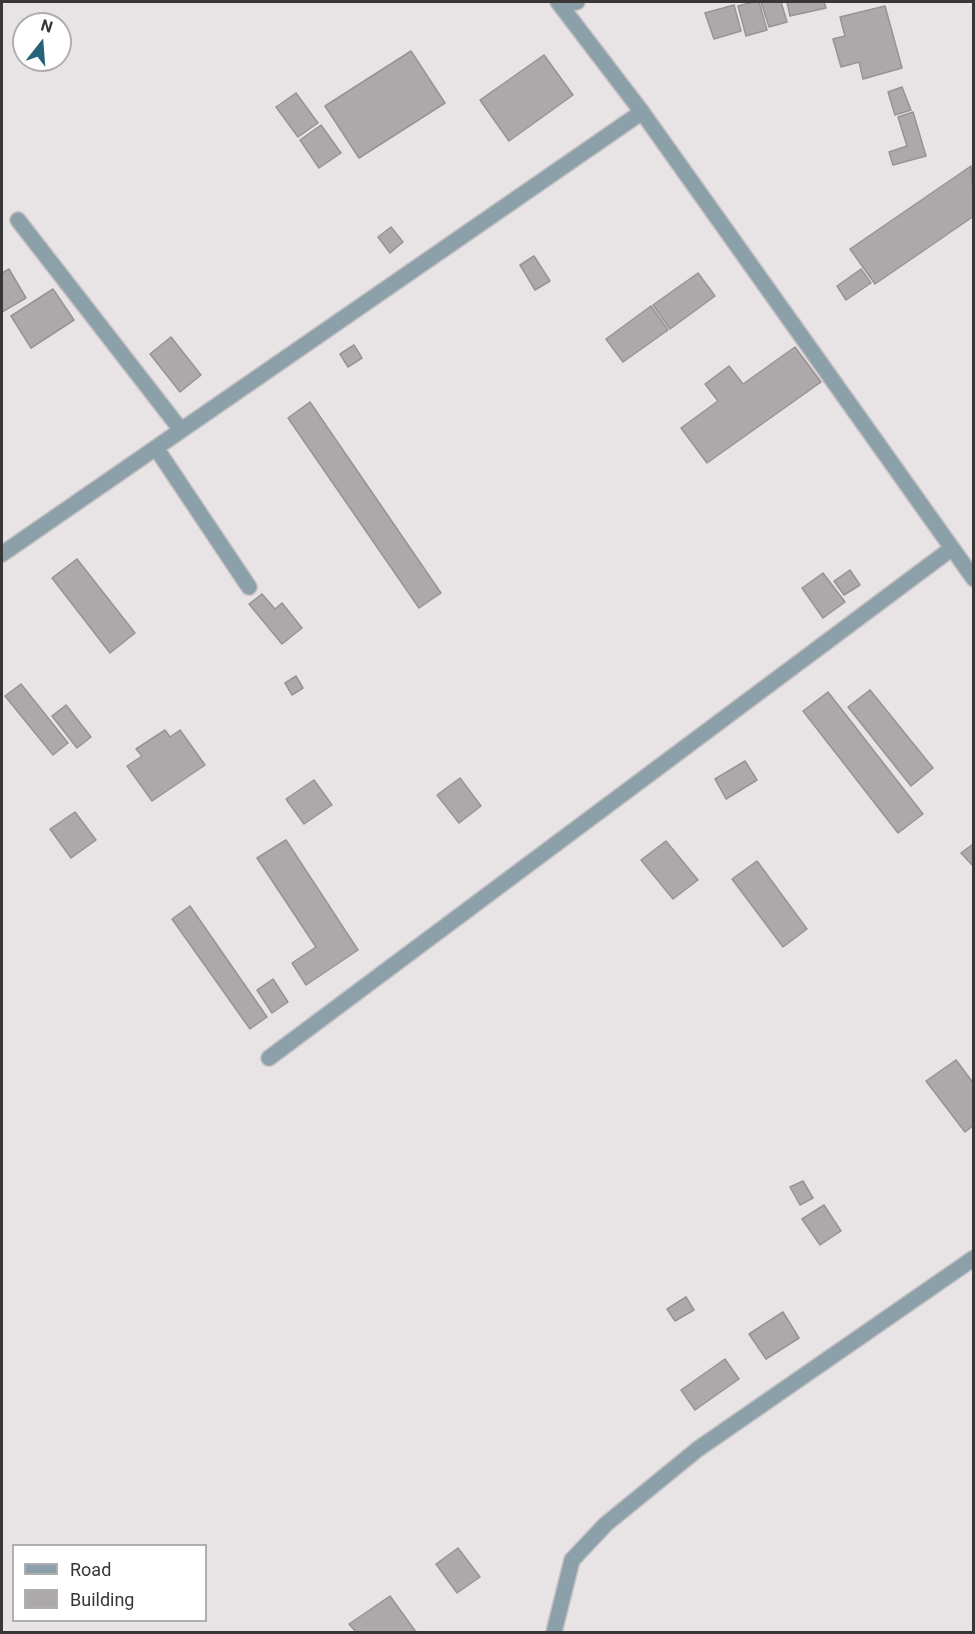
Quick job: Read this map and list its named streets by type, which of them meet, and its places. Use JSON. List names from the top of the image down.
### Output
{
  "legend": ["Road", "Building"],
  "north": "top"
}
